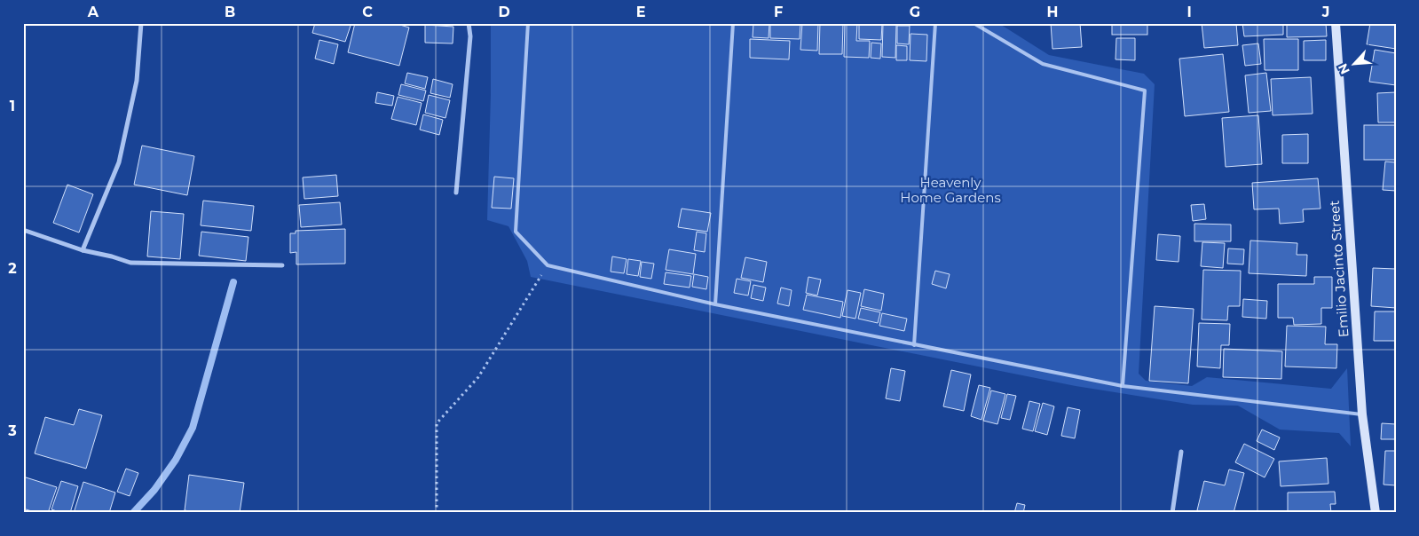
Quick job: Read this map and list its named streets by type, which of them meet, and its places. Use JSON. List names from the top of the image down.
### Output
{
  "streets": {
    "street": ["Emilio Jacinto Street"]
  },
  "parks": ["Heavenly Home Gardens"],
  "north": "bottom left",
  "grid": {
    "columns": [
      "A",
      "B",
      "C",
      "D",
      "E",
      "F",
      "G",
      "H",
      "I",
      "J"
    ],
    "rows": ["1", "2", "3"]
  }
}
